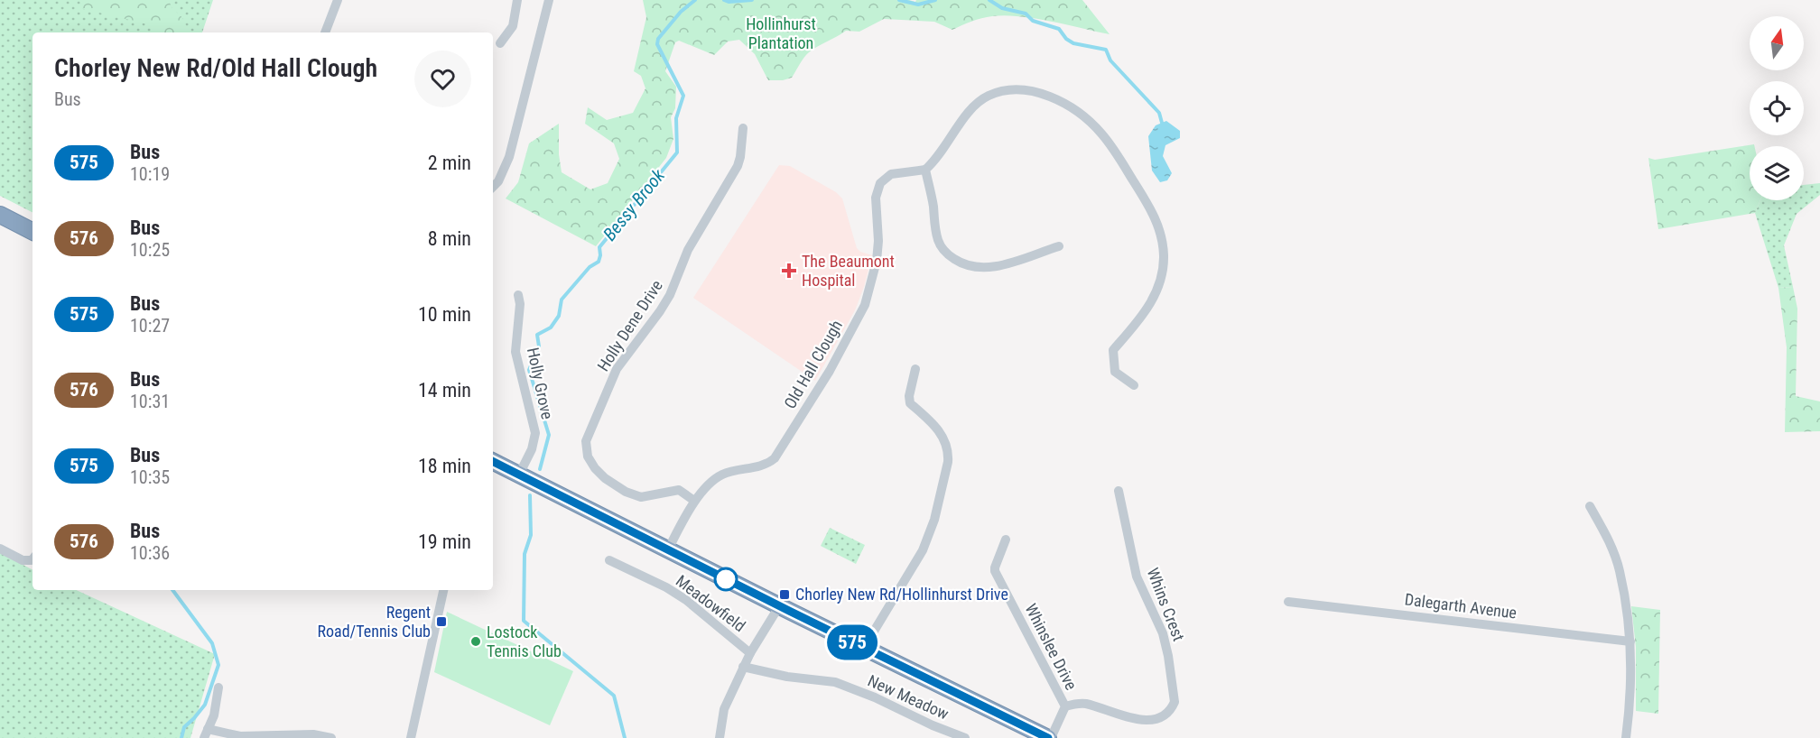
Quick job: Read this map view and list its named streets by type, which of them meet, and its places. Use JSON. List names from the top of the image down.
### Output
{
  "streets": {
    "street": [
      "Holly Dene Drive",
      "Old Hall Clough",
      "Holly Grove",
      "Meadowfield",
      "Whins Crest",
      "Dalegarth Avenue",
      "Whinslee Drive",
      "New Meadow"
    ]
  },
  "crossings": [
    ["Holly Dene Drive", "Old Hall Clough"],
    ["Whins Crest", "Whinslee Drive"]
  ],
  "water": ["Bessy Brook"],
  "parks": ["Hollinhurst Plantation"],
  "places": {
    "health": ["The Beaumont Hospital"],
    "transit": ["Chorley New Rd/Hollinhurst Drive", "Regent Road/Tennis Club"],
    "other": ["Lostock Tennis Club"]
  },
  "lines": ["bus line 575"],
  "north": "top",
  "page": {
    "on_map": "575",
    "heading": ["Chorley New Rd/Old Hall Clough", "Bus"],
    "list": [
      {
        "mark": "575",
        "name": "Bus",
        "note": "10:19",
        "value": "2 min"
      },
      {
        "mark": "576",
        "name": "Bus",
        "note": "10:25",
        "value": "8 min"
      },
      {
        "mark": "575",
        "name": "Bus",
        "note": "10:27",
        "value": "10 min"
      },
      {
        "mark": "576",
        "name": "Bus",
        "note": "10:31",
        "value": "14 min"
      },
      {
        "mark": "575",
        "name": "Bus",
        "note": "10:35",
        "value": "18 min"
      },
      {
        "mark": "576",
        "name": "Bus",
        "note": "10:36",
        "value": "19 min"
      }
    ]
  }
}
